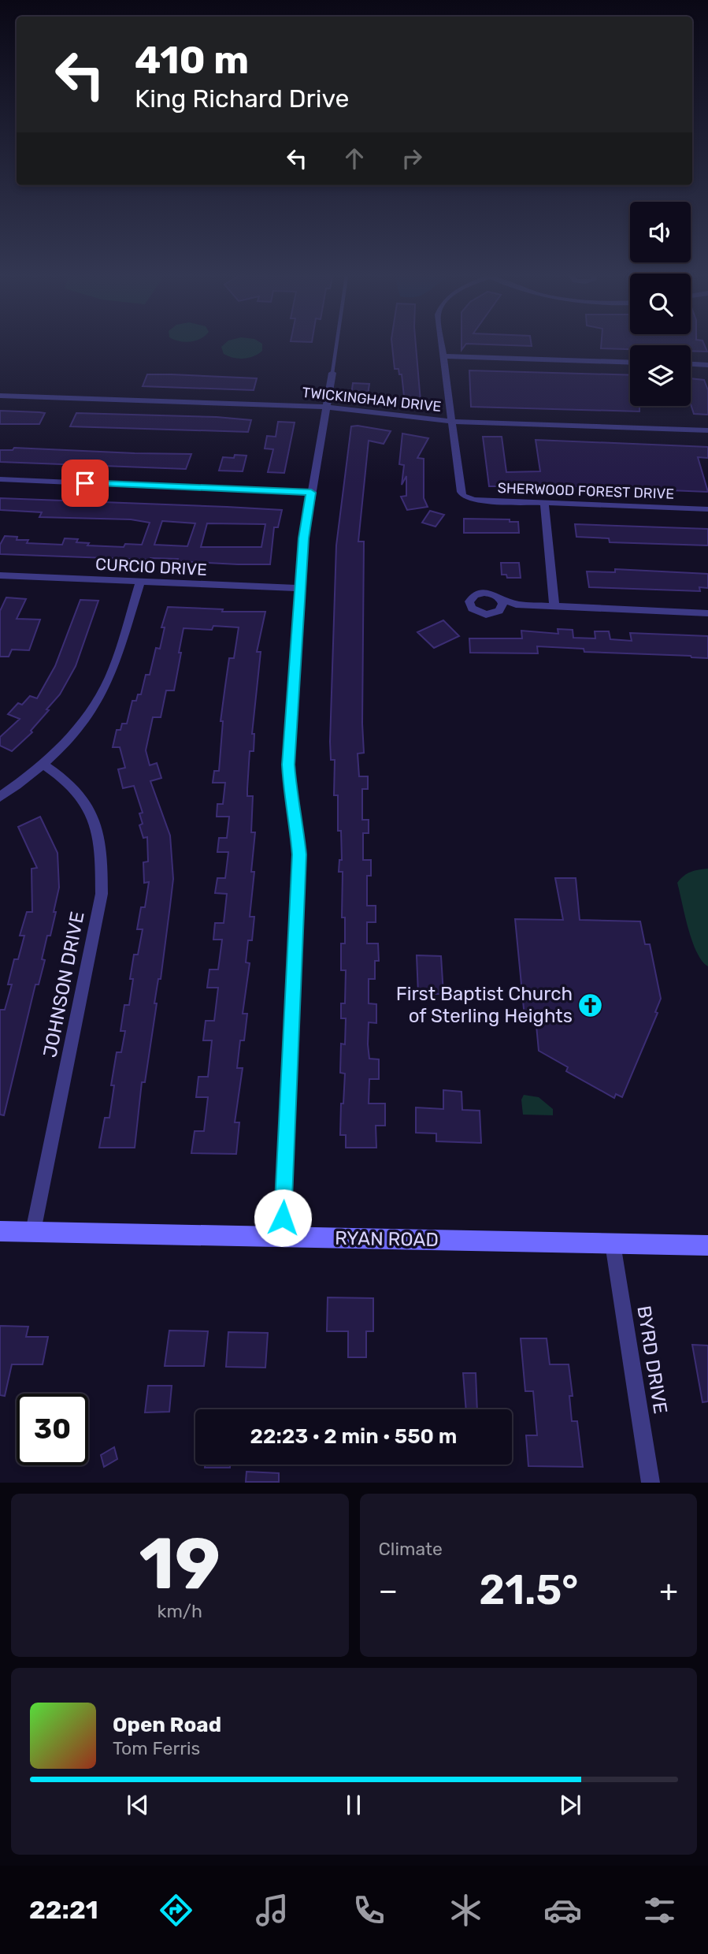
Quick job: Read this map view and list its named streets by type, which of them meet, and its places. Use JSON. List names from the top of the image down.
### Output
{
  "streets": {
    "main road": ["RYAN ROAD"],
    "street": [
      "TWICKINGHAM DRIVE",
      "SHERWOOD FOREST DRIVE",
      "CURCIO DRIVE",
      "JOHNSON DRIVE",
      "BYRD DRIVE"
    ]
  },
  "crossings": [
    ["TWICKINGHAM DRIVE", "SHERWOOD FOREST DRIVE"],
    ["JOHNSON DRIVE", "RYAN ROAD"],
    ["RYAN ROAD", "BYRD DRIVE"]
  ],
  "places": {
    "church": ["First Baptist Church of Sterling Heights"]
  },
  "page": {
    "turn": ["410 m", "King Richard Drive"],
    "limit": "30",
    "trip": "22:23 · 2 min · 550 m",
    "tile": [
      ["19", "km/h"],
      "Climate"
    ],
    "heat": ["−", "21.5°", "+"],
    "song": ["Open Road", "Tom Ferris"],
    "tabs": "22:21"
  }
}
